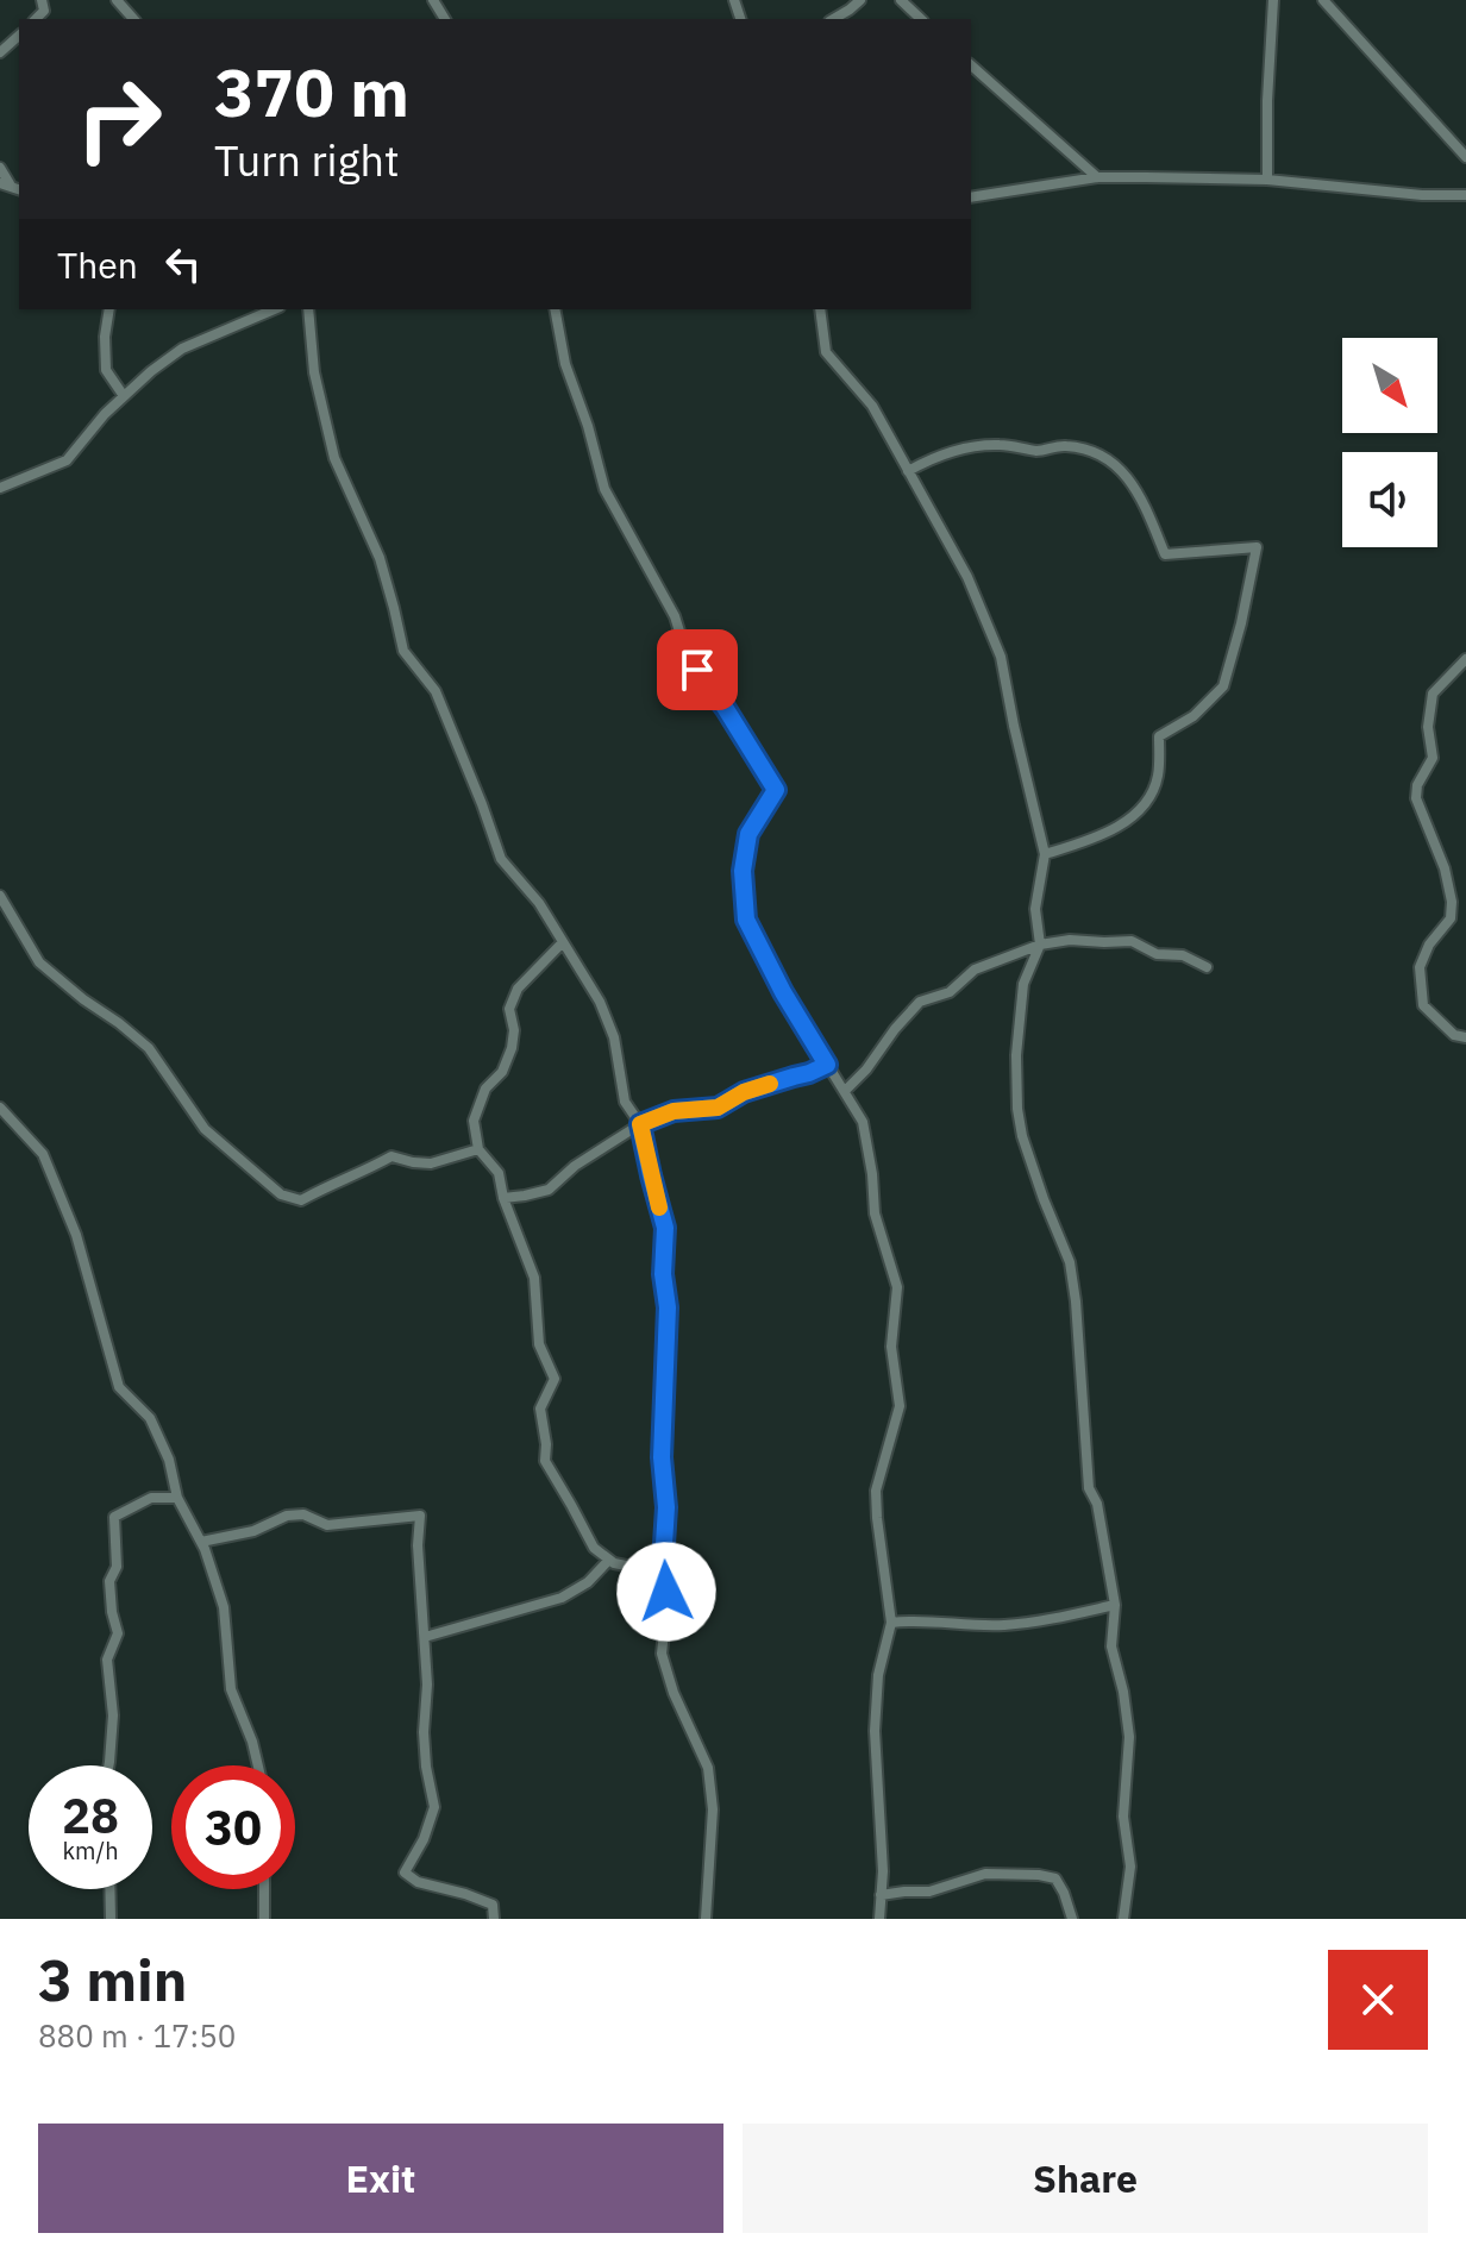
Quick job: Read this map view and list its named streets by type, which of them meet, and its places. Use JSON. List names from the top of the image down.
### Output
{
  "north": "bottom right",
  "page": {
    "turn": ["370 m", "Turn right"],
    "then": "Then",
    "speed": "28 km/h",
    "limit": "30",
    "heading": ["3 min", "880 m · 17:50"],
    "buttons": ["Exit", "Share"]
  }
}
